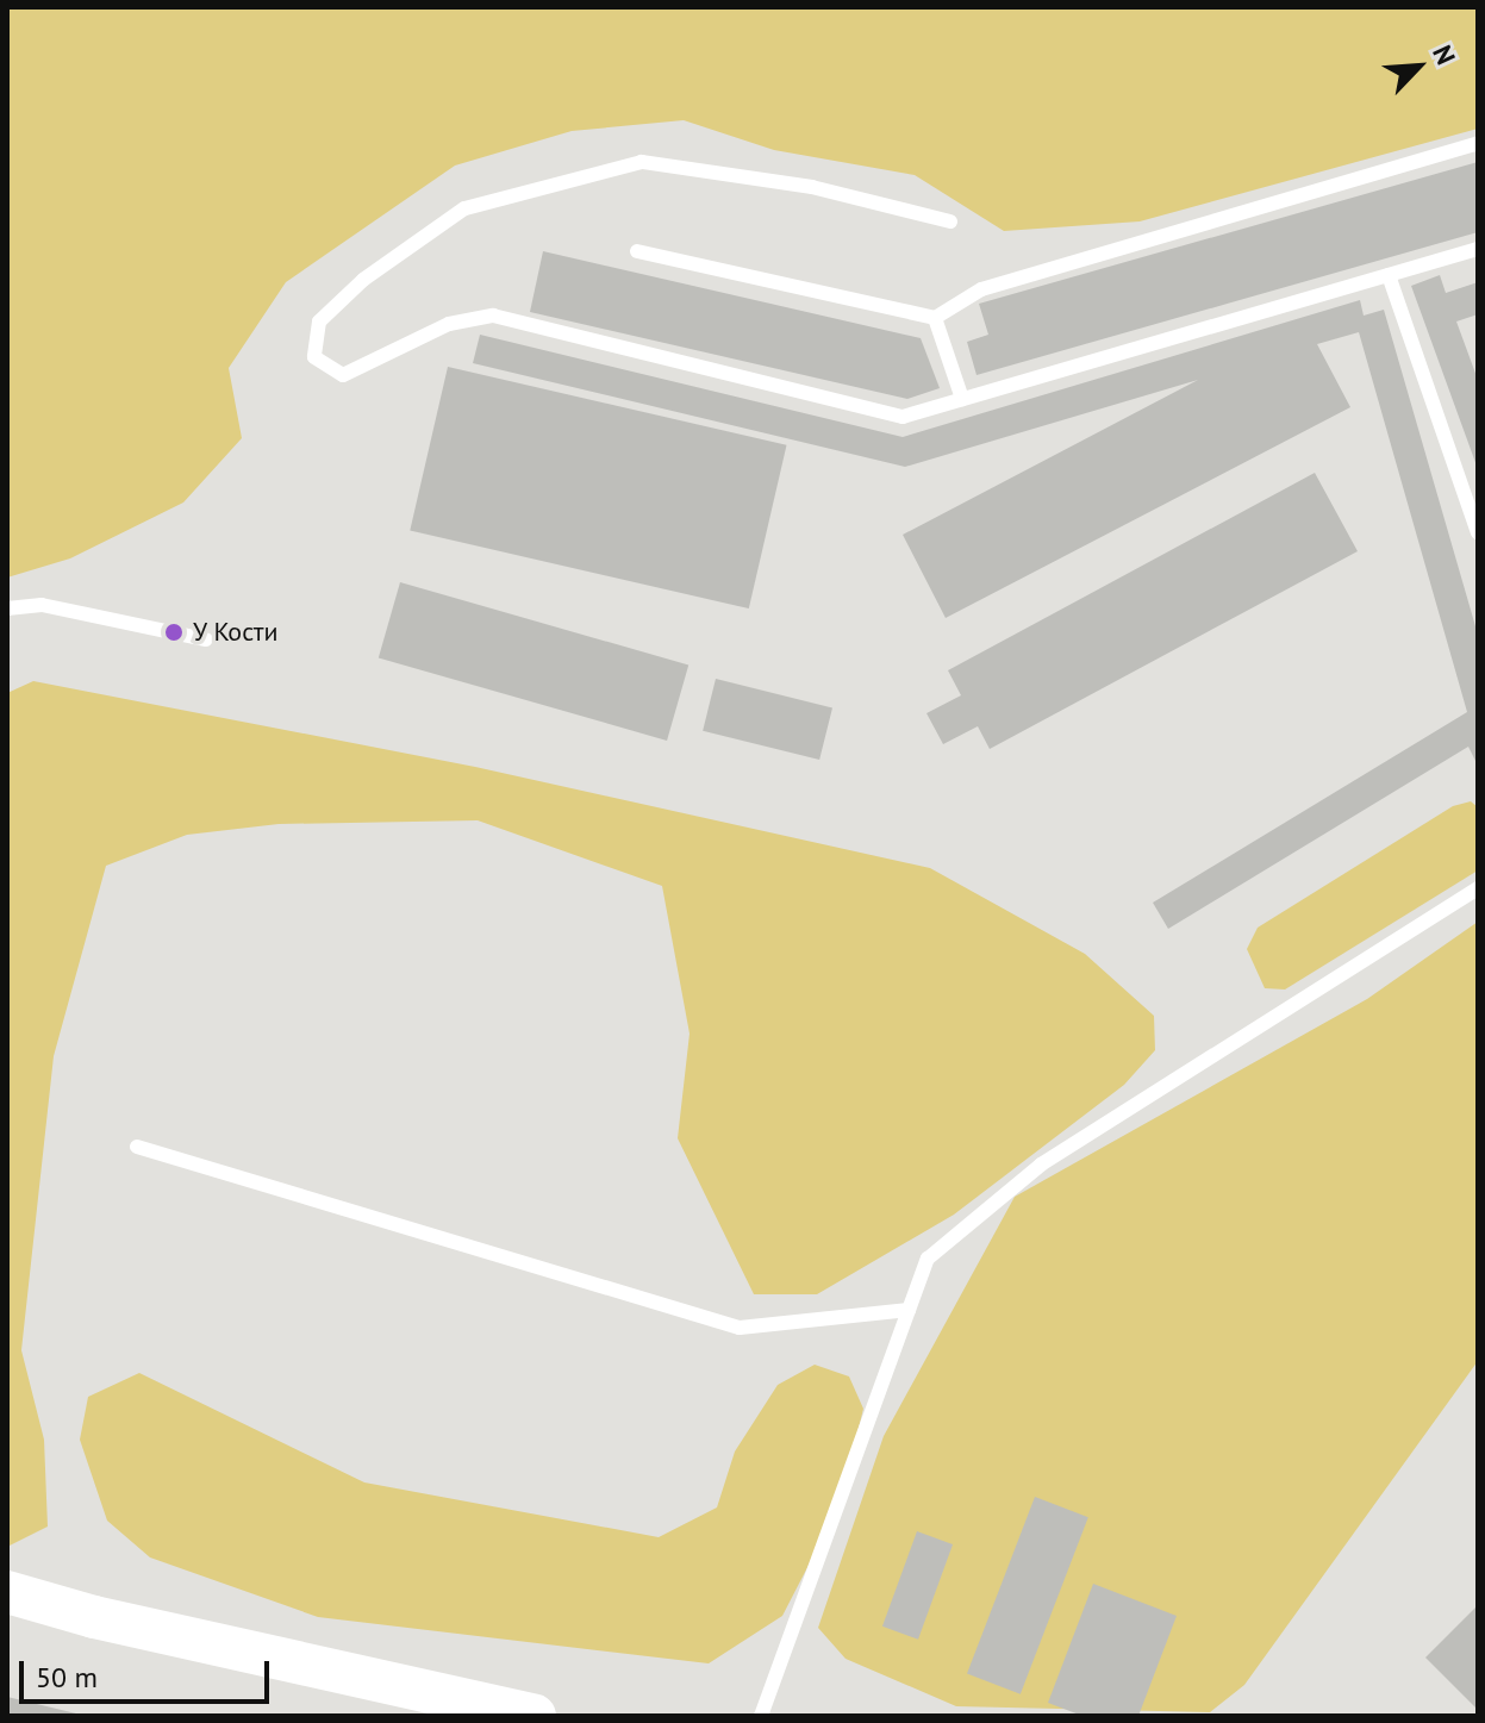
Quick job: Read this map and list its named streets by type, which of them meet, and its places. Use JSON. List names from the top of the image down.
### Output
{
  "places": ["У Кости"],
  "scale_bar": "50 m",
  "north": "top right"
}
